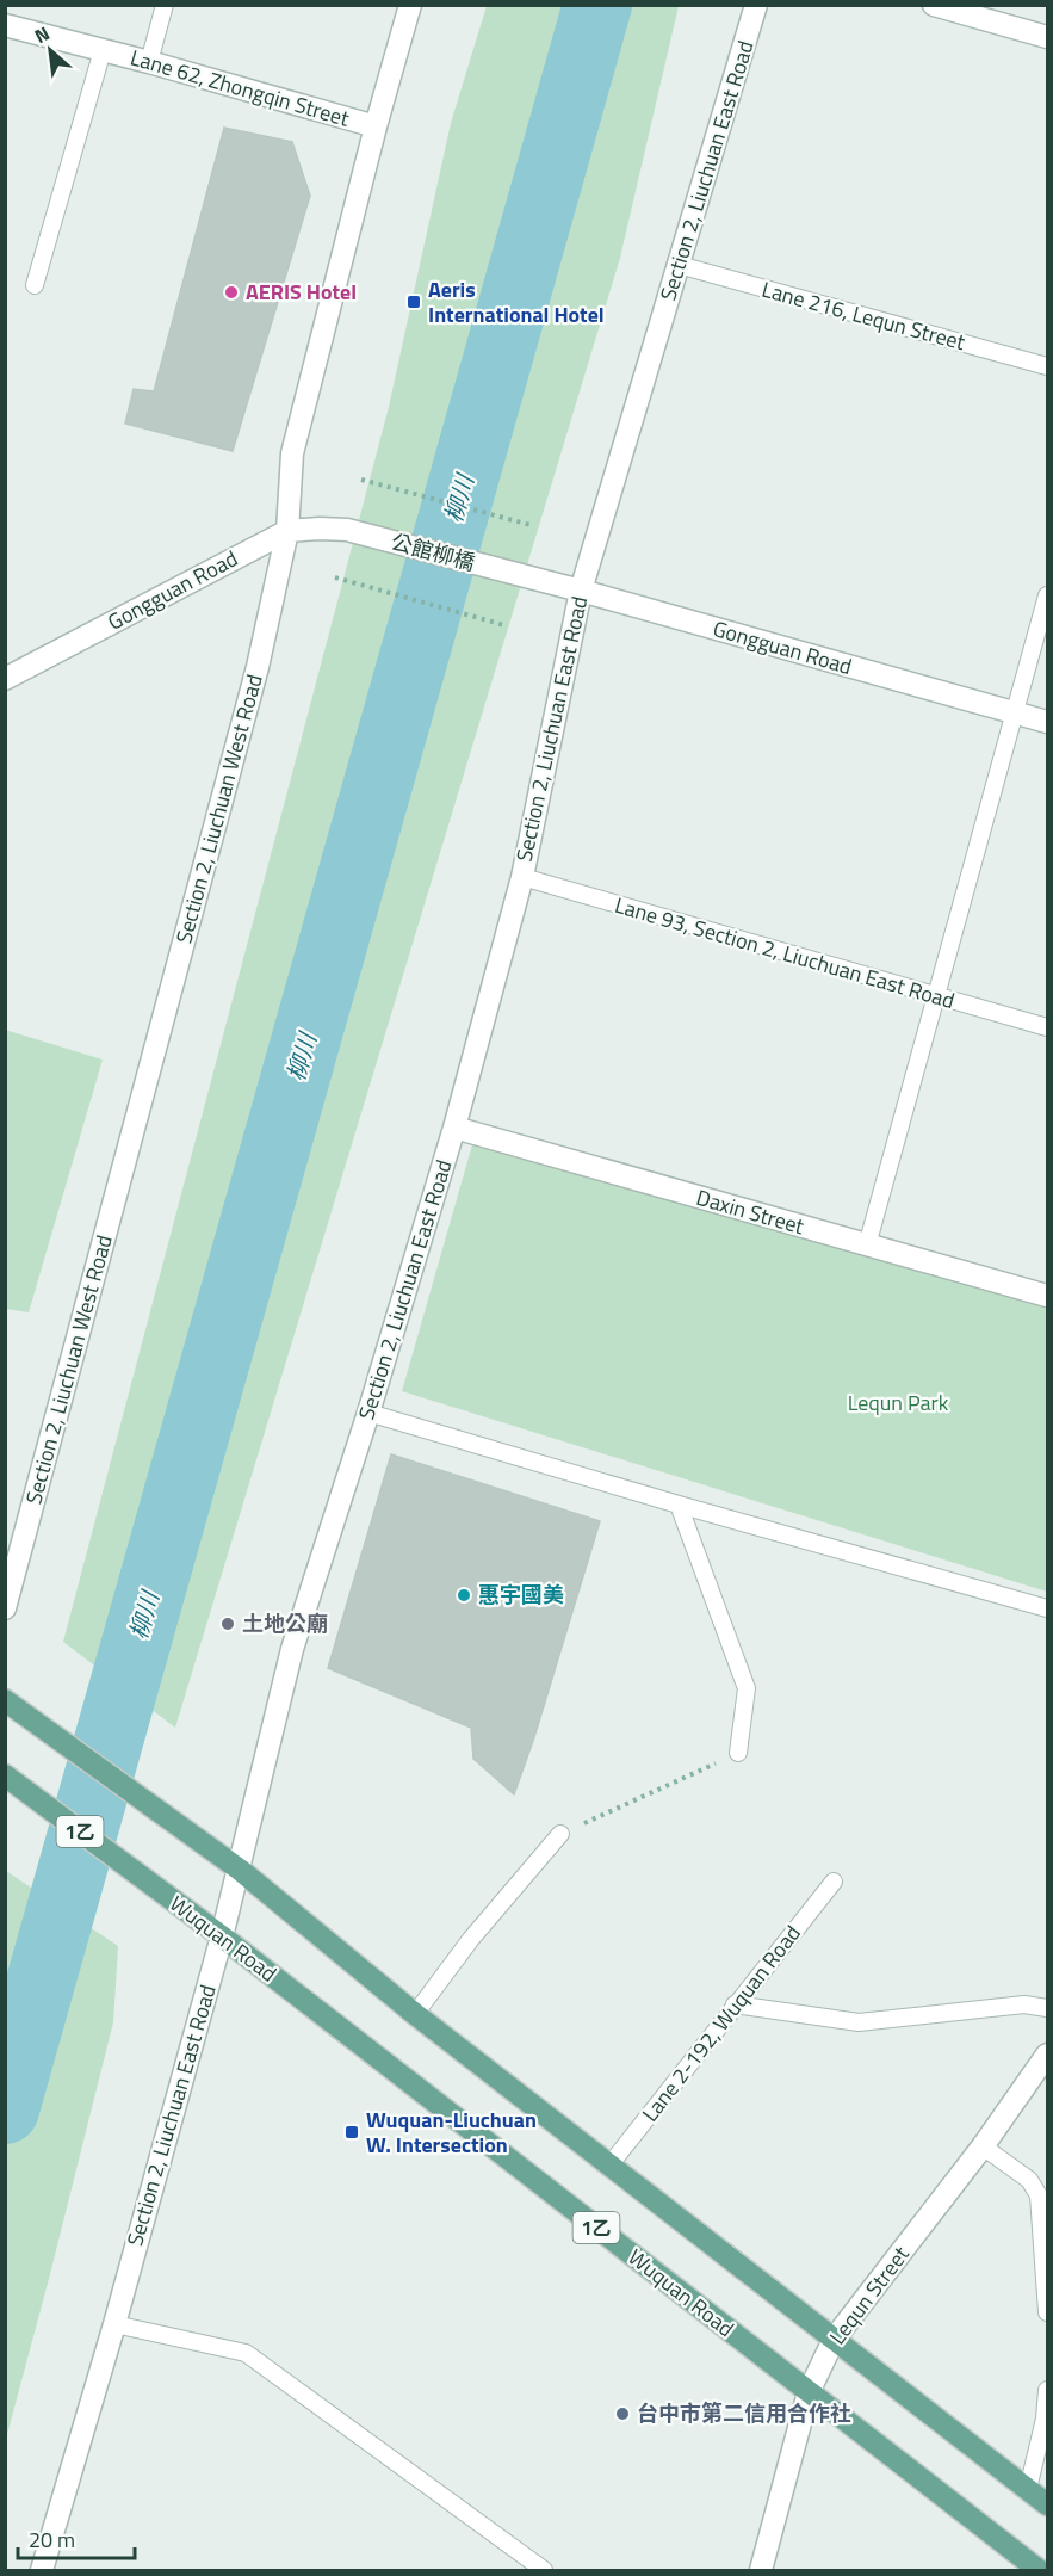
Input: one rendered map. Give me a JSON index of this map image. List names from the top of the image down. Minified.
{"streets":{"main road":["1乙","Wuquan Road"],"street":["Lane 62, Zhongqin Street","Section 2, Liuchuan East Road","公館柳橋","Gongguan Road","Section 2, Liuchuan West Road","Daxin Street","Lequn Street"],"lane":["Lane 216, Lequn Street","Lane 93, Section 2, Liuchuan East Road","Lane 2-192, Wuquan Road"]},"crossings":[["Lane 62, Zhongqin Street","Section 2, Liuchuan West Road"],["Section 2, Liuchuan East Road","Lane 216, Lequn Street"],["Section 2, Liuchuan East Road","Gongguan Road"],["Section 2, Liuchuan East Road","Lane 93, Section 2, Liuchuan East Road"],["Section 2, Liuchuan East Road","Daxin Street"],["Section 2, Liuchuan East Road","1乙"],["Section 2, Liuchuan East Road","Wuquan Road"],["公館柳橋","Gongguan Road"],["Gongguan Road","Section 2, Liuchuan West Road"],["1乙","Lane 2-192, Wuquan Road"],["1乙","Lequn Street"],["Wuquan Road","Lequn Street"]],"water":["柳川"],"parks":["Lequn Park"],"places":{"other":["AERIS Hotel","惠宇國美","土地公廟","台中市第二信用合作社"],"transit":["Aeris International Hotel","Wuquan-Liuchuan W. Intersection"]},"scale_bar":"20 m","north":"top left"}
